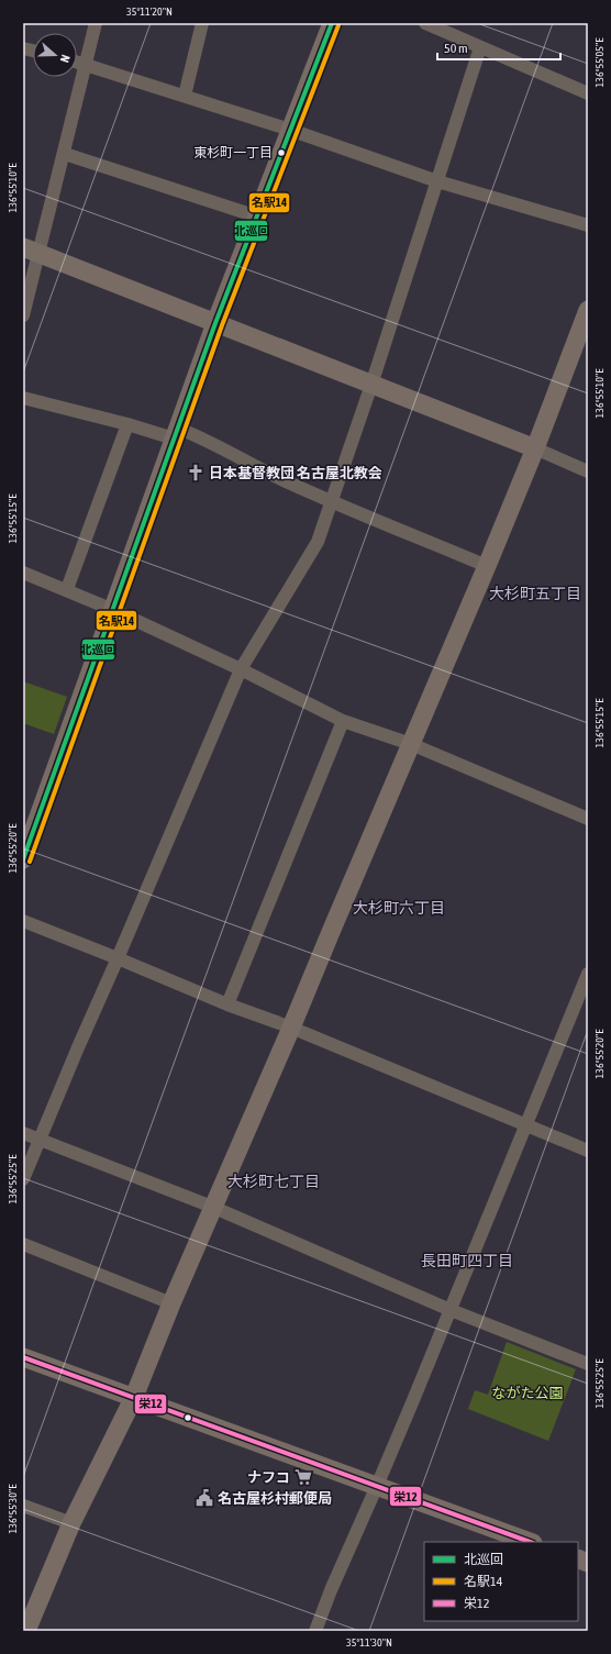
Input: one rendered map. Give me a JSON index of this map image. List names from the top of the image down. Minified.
{"districts":["大杉町五丁目","大杉町六丁目","大杉町七丁目","長田町四丁目"],"parks":["ながた公園"],"places":{"other":["東杉町一丁目"],"church":["日本基督教団 名古屋北教会"],"supermarket":["ナフコ"],"public building":["名古屋杉村郵便局"]},"lines":["transit line 北巡回","transit line 名駅14","transit line 栄12"],"legend":["北巡回","名駅14","栄12"],"scale_bar":"50 m","north":"right","coordinates":["35°11'20\"N","136°55'05\"E","136°55'10\"E","136°55'15\"E","136°55'20\"E","136°55'25\"E","136°55'30\"E","35°11'30\"N"]}
